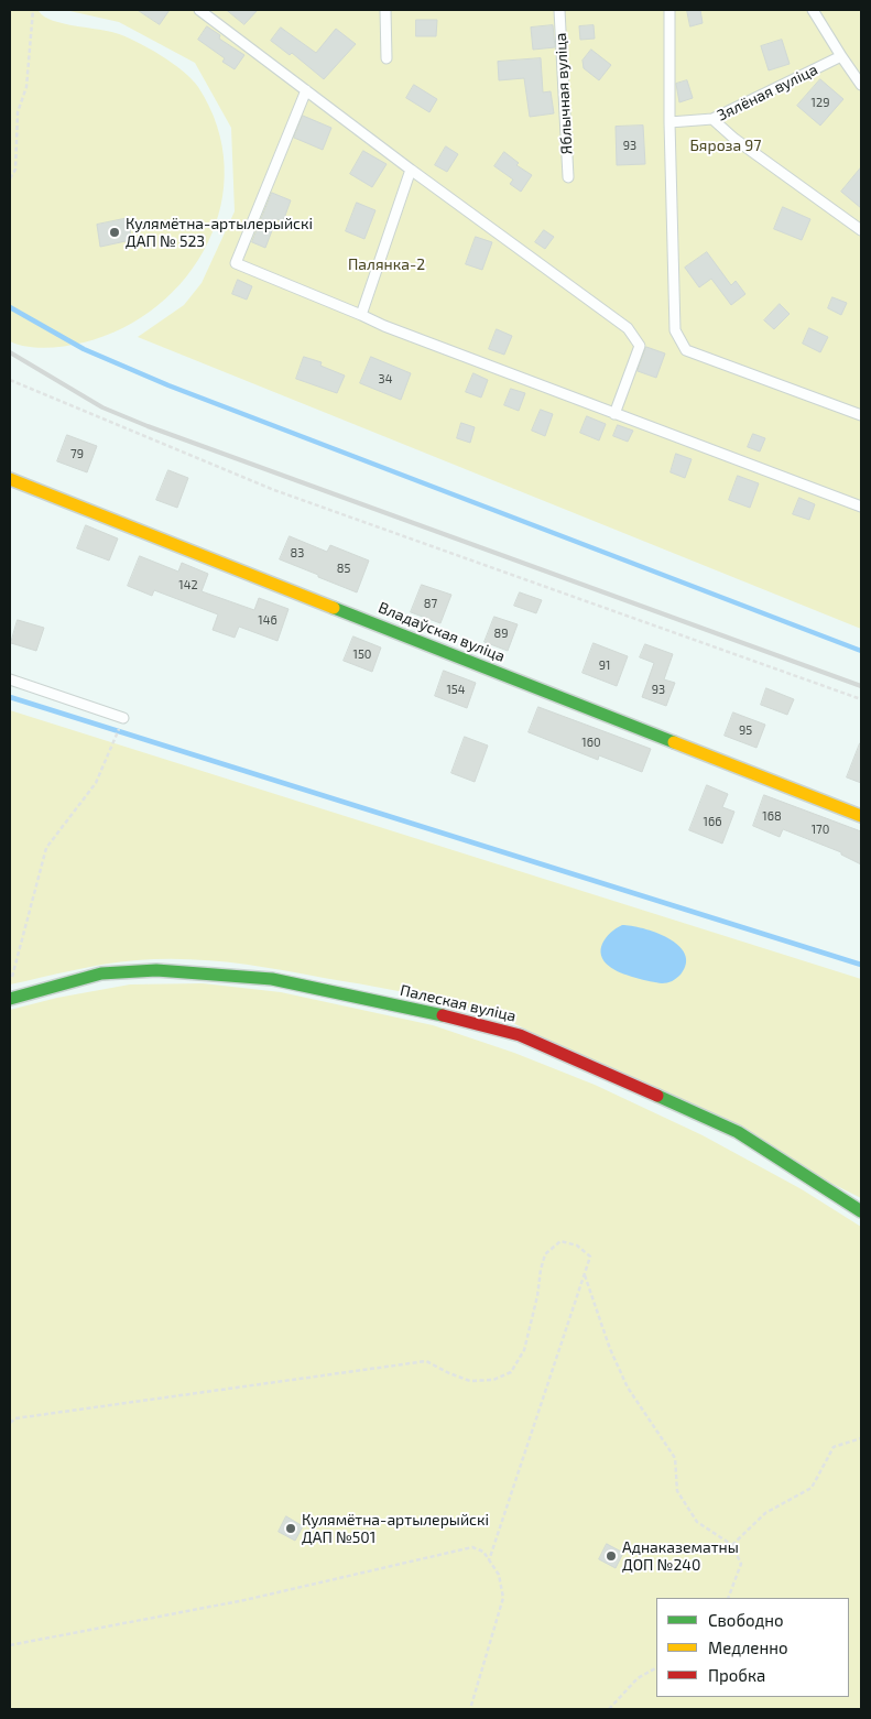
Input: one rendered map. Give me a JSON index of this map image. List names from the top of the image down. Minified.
{"streets":{"street":["Владаўская вуліца","Палеская вуліца"],"lane":["Зялёная вуліца","Яблычная вуліца"]},"parks":["Бяроза 97","Палянка-2"],"places":["Кулямётна-артылерыйскі ДАП № 523","Кулямётна-артылерыйскі ДАП №501","Аднаказематны ДОП №240"],"house_numbers":["129","93","34","79","83","85","142","87","146","89","150","91","154","93","95","160","168","166","170"],"legend":["Свободно","Медленно","Пробка"]}
